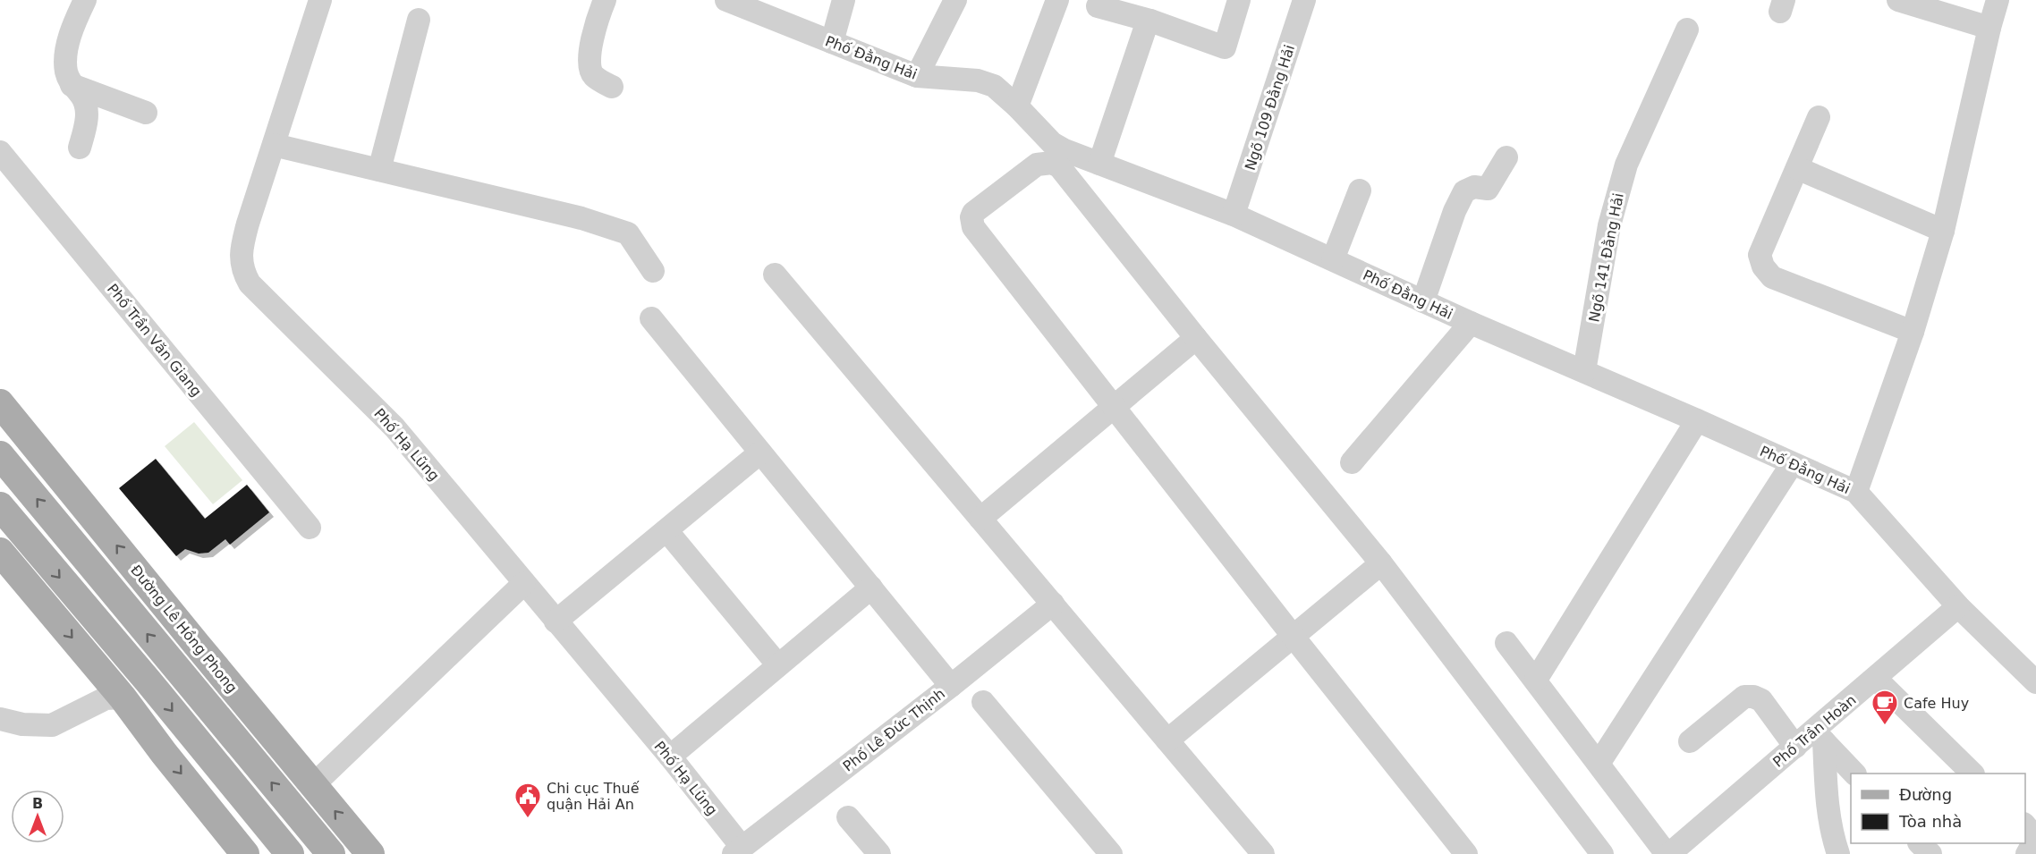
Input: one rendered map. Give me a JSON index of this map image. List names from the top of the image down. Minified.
{"streets":{"main road":["Đường Lê Hồng Phong"],"street":["Phố Đằng Hải","Ngõ 109 Đằng Hải","Ngõ 141 Đằng Hải","Phố Trần Văn Giang","Phố Hạ Lũng","Phố Lê Đức Thịnh","Phố Trần Hoàn"]},"crossings":[["Phố Đằng Hải","Ngõ 109 Đằng Hải"],["Phố Đằng Hải","Ngõ 141 Đằng Hải"],["Phố Đằng Hải","Phố Trần Hoàn"],["Phố Hạ Lũng","Phố Lê Đức Thịnh"]],"places":{"cafe":["Cafe Huy"],"public building":["Chi cục Thuế quận Hải An"]},"legend":["Đường","Tòa nhà"],"north":"top"}
